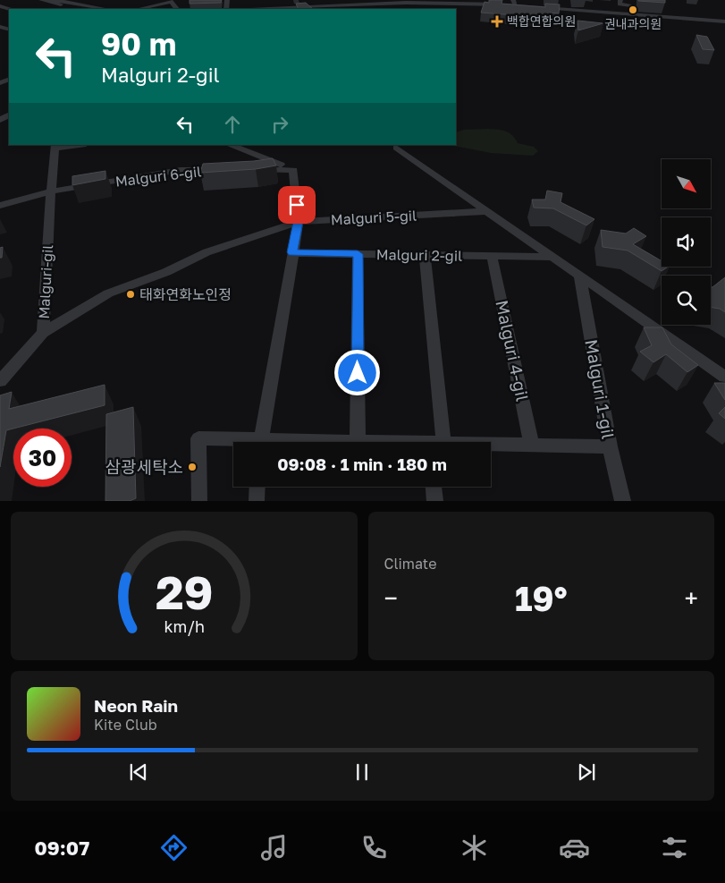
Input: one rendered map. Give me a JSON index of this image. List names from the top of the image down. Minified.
{"streets":{"street":["Malguri 6-gil","Malguri 5-gil","Malguri 2-gil","Malguri-gil","Malguri 4-gil","Malguri 1-gil"]},"crossings":[["Malguri 6-gil","Malguri-gil"],["Malguri 5-gil","Malguri-gil"],["Malguri 2-gil","Malguri 4-gil"]],"places":{"other":["권내과의원","태화연화노인정","삼광세탁소"],"health":["백합연합의원"]},"north":"bottom right","page":{"turn":["90 m","Malguri 2-gil"],"limit":"30","trip":"09:08 · 1 min · 180 m","tile":"Climate","heat":["−","19°","+"],"song":["Neon Rain","Kite Club"],"tabs":"09:07","gauge":["29","km/h"]}}
